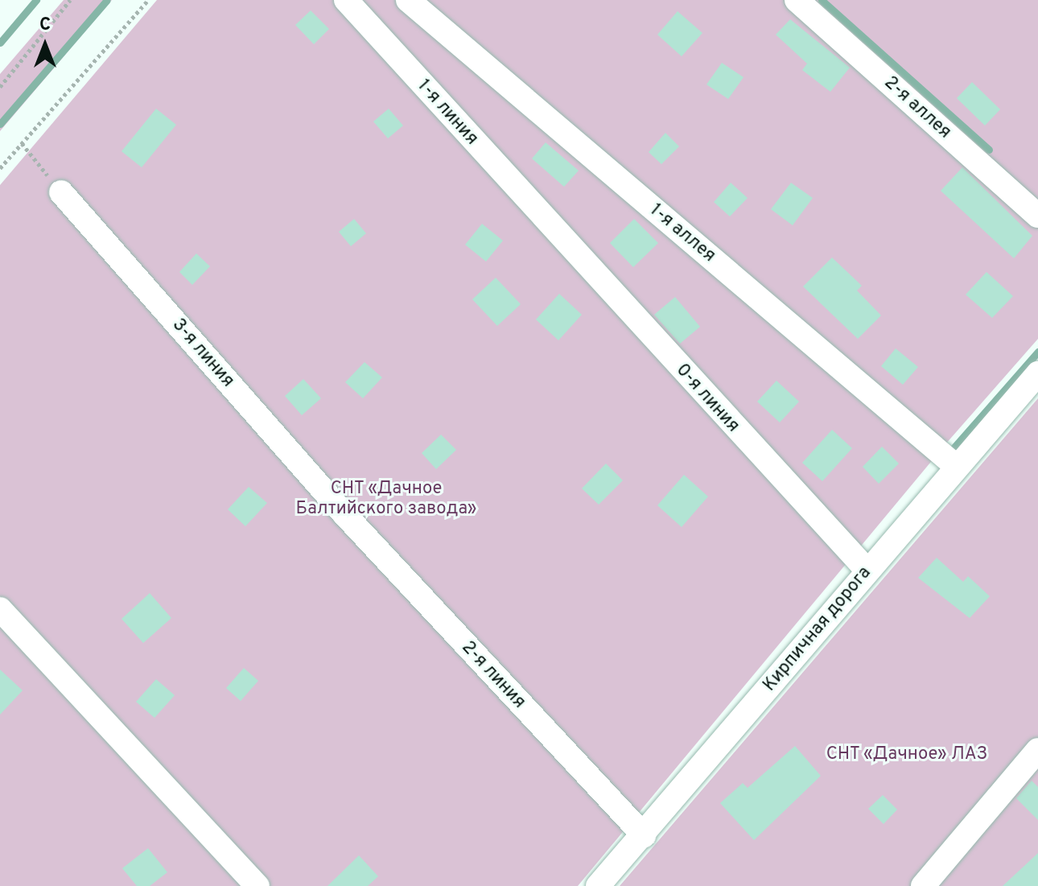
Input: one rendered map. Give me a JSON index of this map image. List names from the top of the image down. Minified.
{"streets":{"street":["2-я аллея","1-я линия","1-я аллея","3-я линия","0-я линия","Кирпичная дорога","2-я линия"]},"crossings":[["1-я линия","0-я линия"],["1-я аллея","Кирпичная дорога"],["3-я линия","2-я линия"],["0-я линия","Кирпичная дорога"],["Кирпичная дорога","2-я линия"]],"parks":["СНТ «Дачное Балтийского завода»","СНТ «Дачное» ЛАЗ"],"north":"top"}
